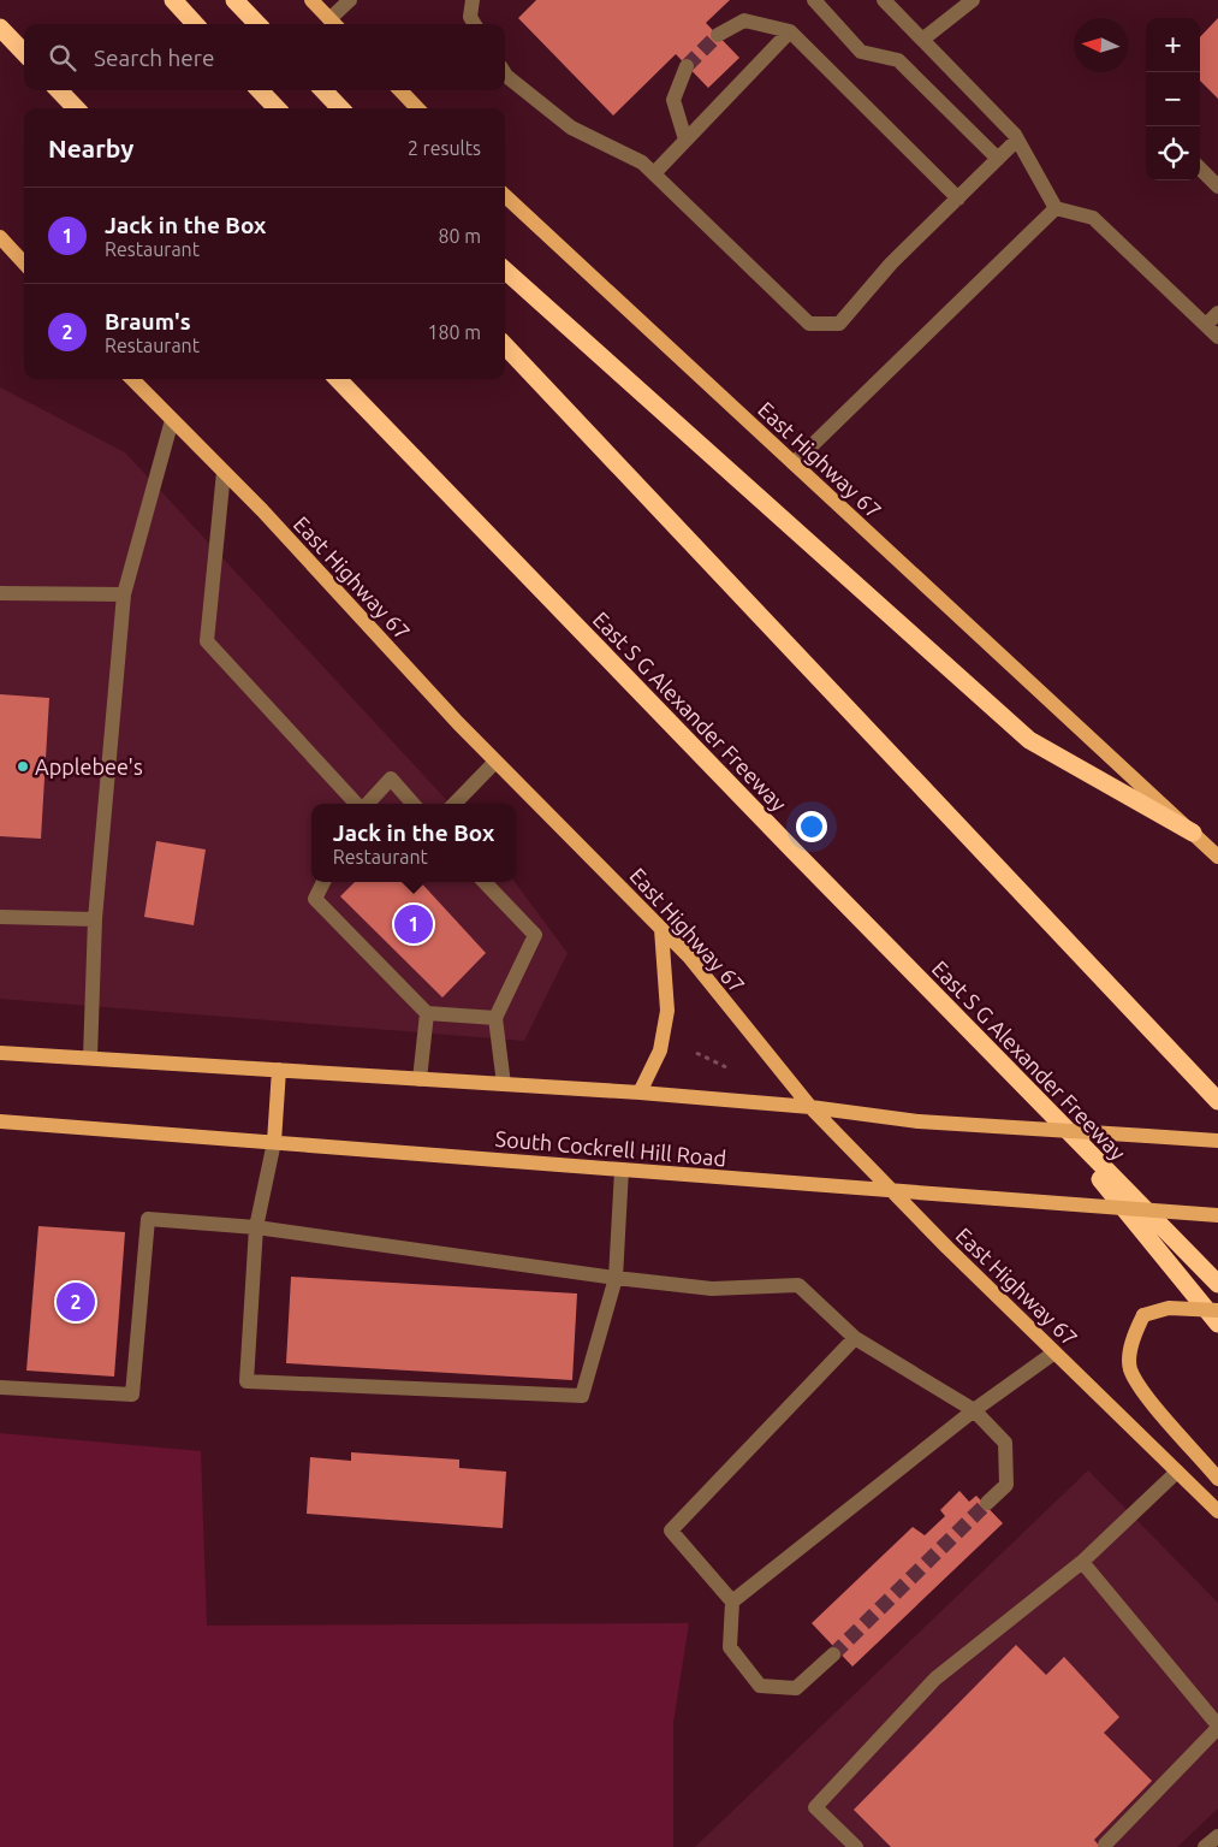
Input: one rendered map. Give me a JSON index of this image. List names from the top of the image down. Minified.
{"streets":{"highway":["East S G Alexander Freeway"],"main road":["East Highway 67","South Cockrell Hill Road"]},"crossings":[["East Highway 67","South Cockrell Hill Road"]],"places":["Applebee's"],"north":"left","page":{"map_buttons":["+","−"],"search":"Search here","heading":["Nearby","2 results"],"list":[{"mark":"1","name":"Jack in the Box","note":"Restaurant","value":"80 m"},{"mark":"2","name":"Braum's","note":"Restaurant","value":"180 m"}],"popup":["Jack in the Box","Restaurant"],"pins":["1","2"]}}
